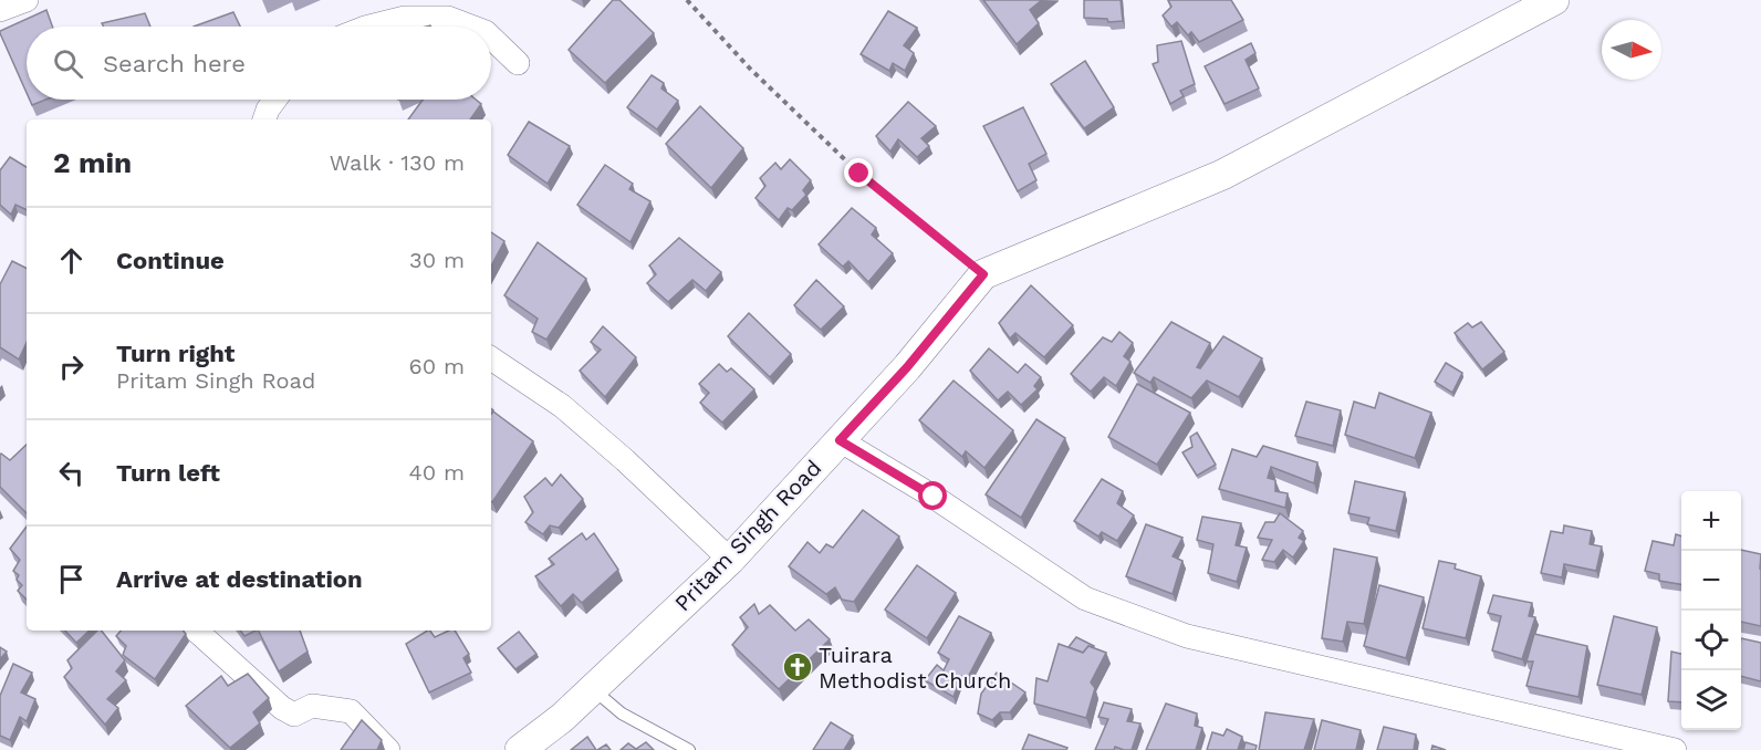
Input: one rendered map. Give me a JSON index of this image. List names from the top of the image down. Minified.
{"streets":{"street":["Pritam Singh Road"]},"places":{"church":["Tuirara Methodist Church"]},"north":"right","page":{"search":"Search here","heading":["2 min","Walk · 130 m"],"list":[["Continue","30 m"],["Turn right","Pritam Singh Road","60 m"],["Turn left","40 m"],"Arrive at destination"],"map_buttons":["+","−"]}}
